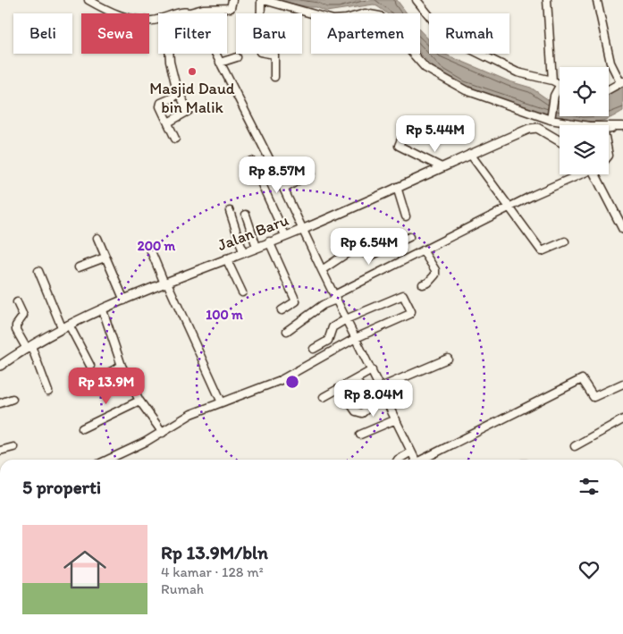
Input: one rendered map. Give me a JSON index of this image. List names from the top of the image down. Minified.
{"streets":{"street":["Jalan Baru"]},"places":["Masjid Daud bin Malik"],"page":{"chip":["Beli","Sewa","Filter","Baru","Apartemen","Rumah"],"price":["Rp 5.44M","Rp 8.57M","Rp 6.54M","Rp 13.9M","Rp 8.04M"],"heading":"5 properti","list":[{"name":"Rp 13.9M/bln","note":"4 kamar · 128 m² · Rumah"}]},"rings":["200 m","100 m"]}
